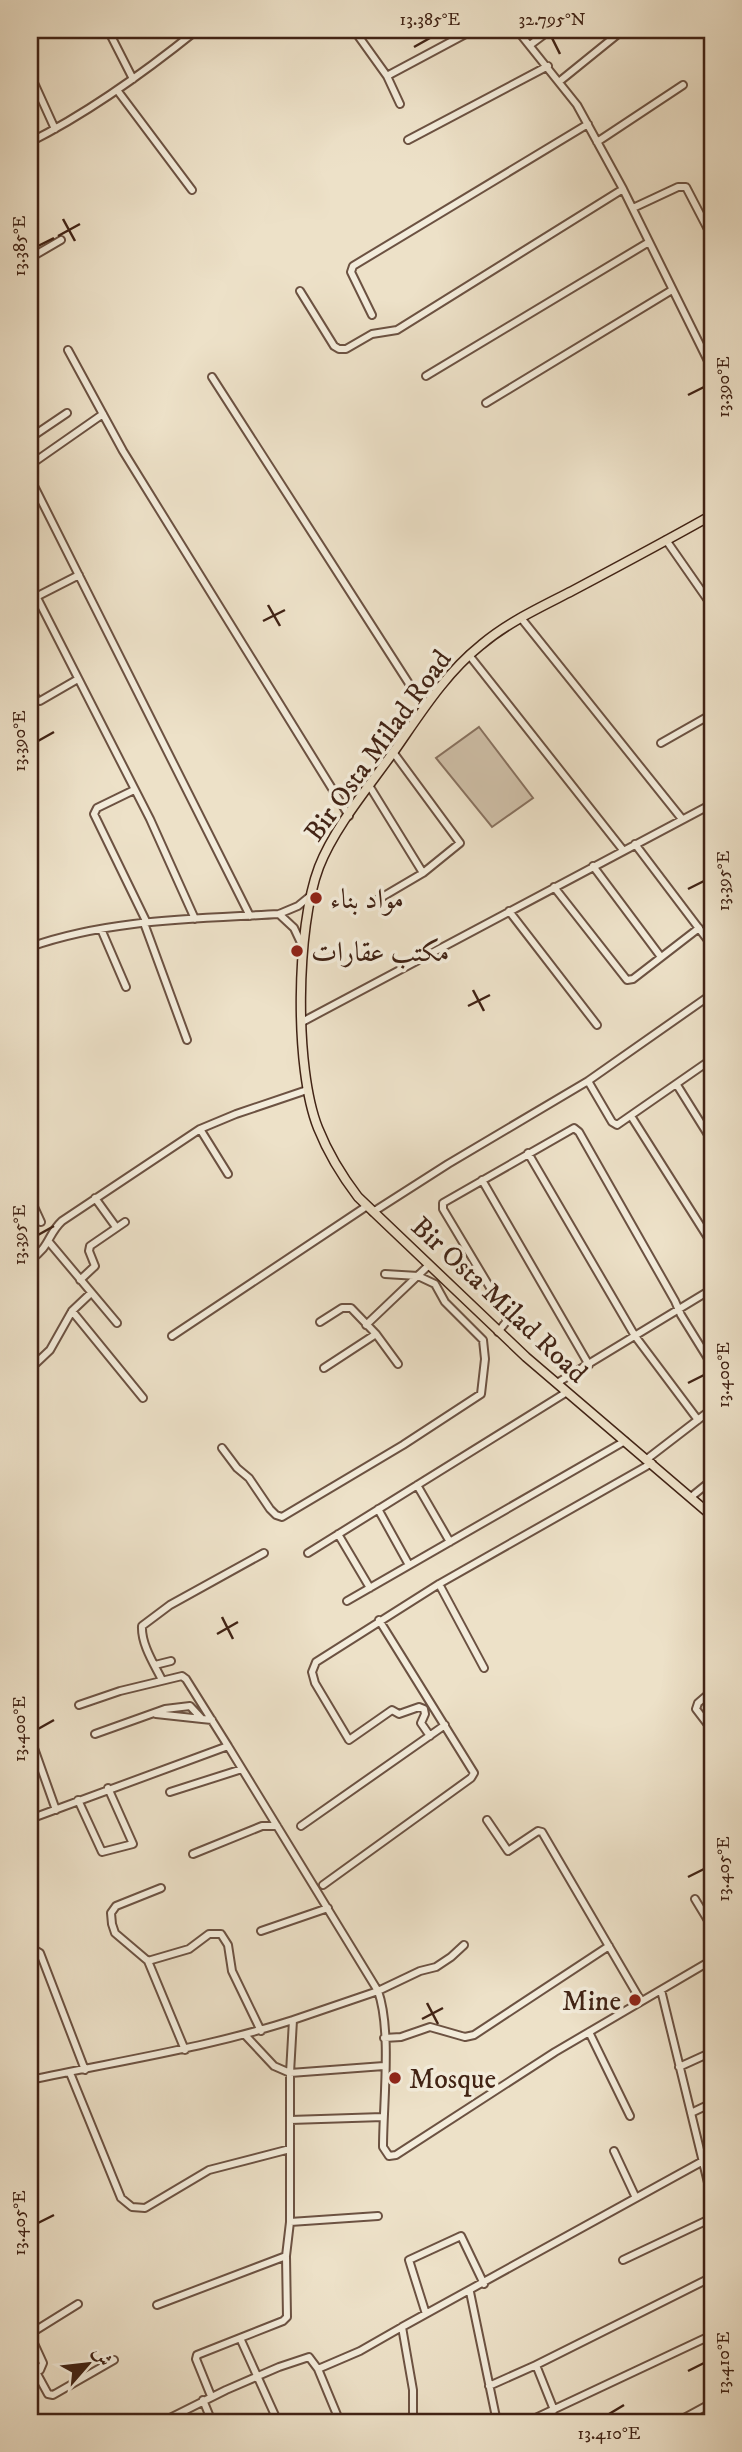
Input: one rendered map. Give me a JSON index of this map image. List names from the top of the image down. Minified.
{"streets":{"main road":["Bir Osta Milad Road"]},"places":["مواد بناء","مكتب عقارات","Mine","Mosque"],"north":"top right","coordinates":["13.385°E","32.795°N","13.390°E","13.395°E","13.400°E","13.405°E","13.410°E"]}
